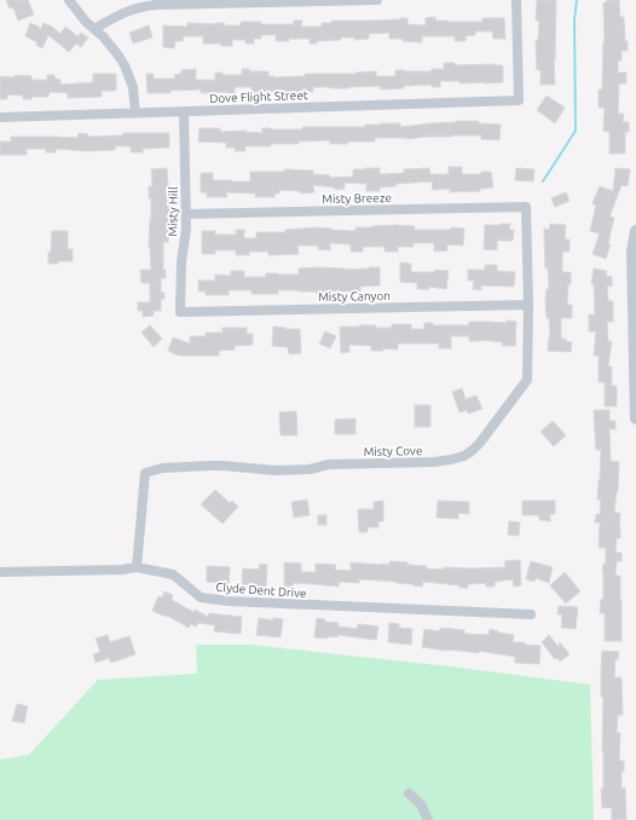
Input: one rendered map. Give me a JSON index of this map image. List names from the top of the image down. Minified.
{"streets":{"street":["Dove Flight Street","Misty Breeze","Misty Hill","Misty Canyon","Misty Cove","Clyde Dent Drive"]},"crossings":[["Dove Flight Street","Misty Hill"],["Misty Breeze","Misty Hill"],["Misty Breeze","Misty Cove"],["Misty Hill","Misty Canyon"],["Misty Canyon","Misty Cove"],["Misty Cove","Clyde Dent Drive"]]}
